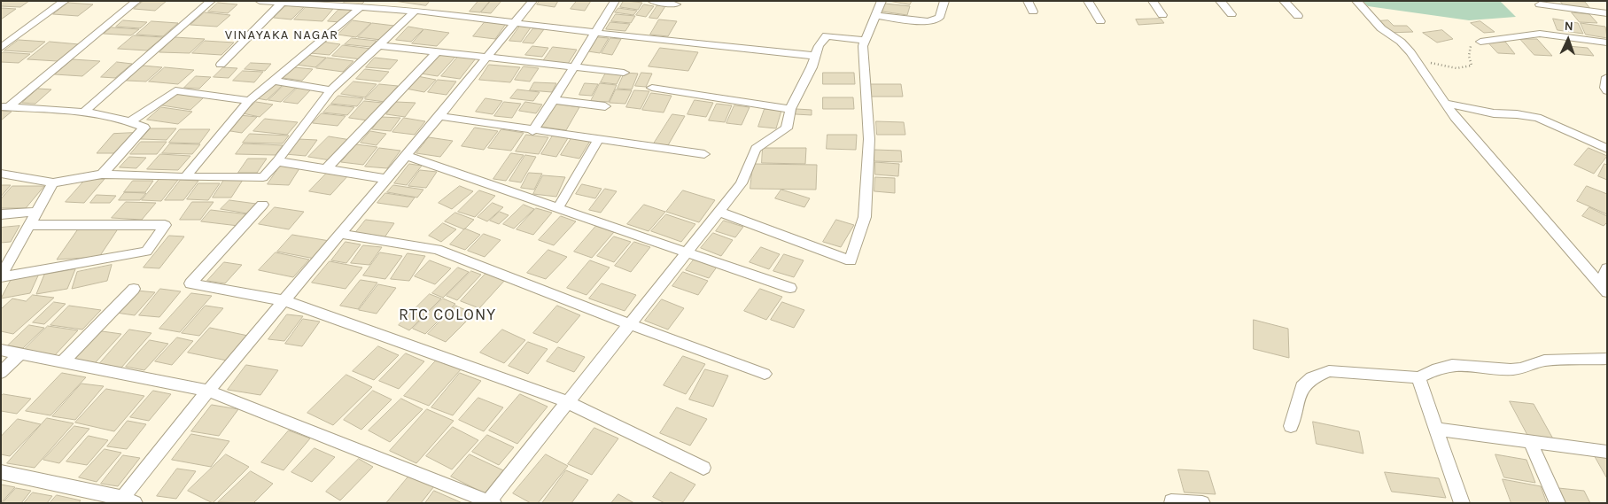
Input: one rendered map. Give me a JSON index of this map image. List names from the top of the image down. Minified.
{"districts":["VINAYAKA NAGAR","RTC COLONY"],"north":"top"}
